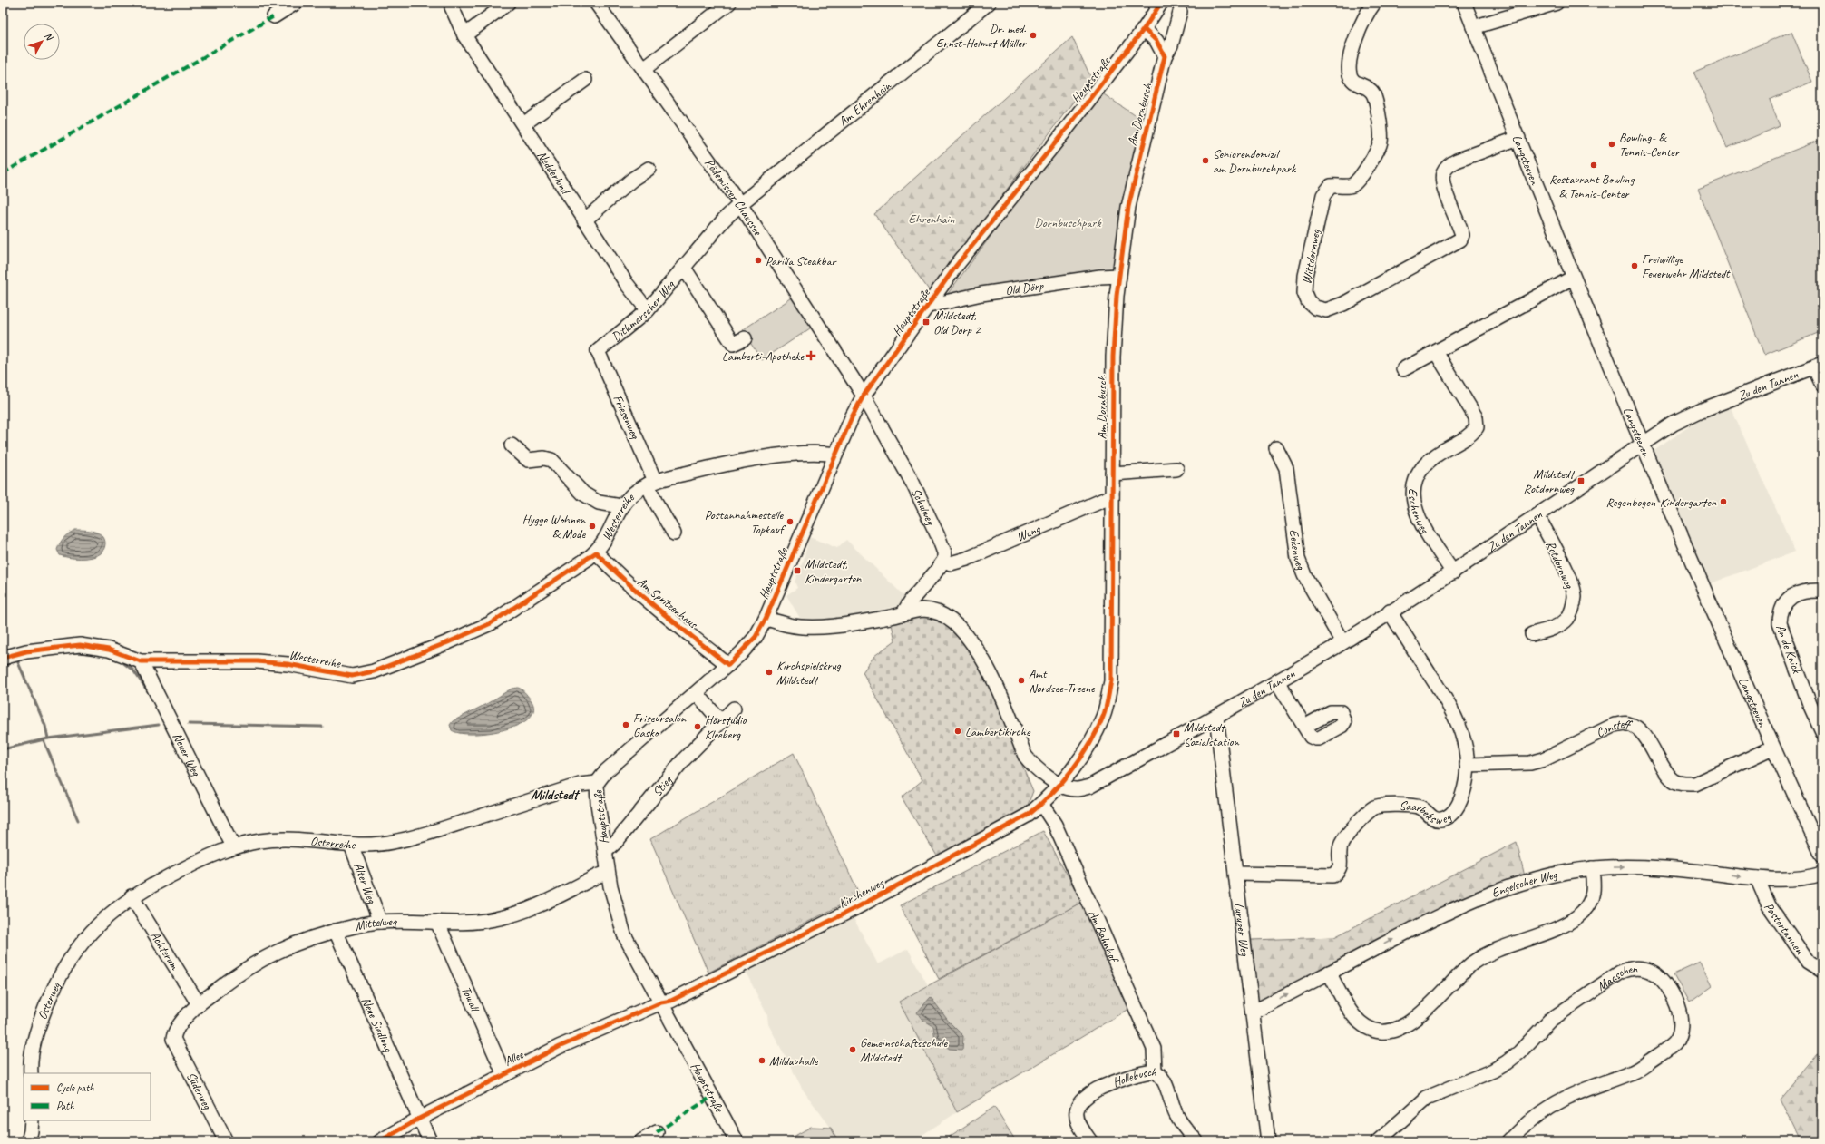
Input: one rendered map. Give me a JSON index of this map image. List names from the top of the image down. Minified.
{"streets":{"street":["Hauptstraße","Am Ehrenhain","Am Dornbusch","Langsteeven","Nedderlund","Rödemisser Chaussee","Wittdornweg","Old Dörp","Dithmarscher Weg","Zu den Tannen","Friesenweg","Schulweg","Eschenweg","Westerreihe","Wung","Eekenweg","Rotdornweg","Am Spritzenhaus","An de Knick","Consteff","Neuer Weg","Stieg","Saarbeksweg","Osterreihe","Alter Weg","Engelscher Weg","Kirchenweg","Mittelweg","Pastortannen","Luruper Weg","Am Bahnhof","Achterum","Maaschen","Towall","Osterweg","Neue Siedlung","Allee","Hollebusch","Süderweg"]},"crossings":[["Hauptstraße","Rödemisser Chaussee"],["Hauptstraße","Old Dörp"],["Hauptstraße","Schulweg"],["Hauptstraße","Westerreihe"],["Hauptstraße","Am Spritzenhaus"],["Hauptstraße","Stieg"],["Hauptstraße","Osterreihe"],["Hauptstraße","Kirchenweg"],["Hauptstraße","Mittelweg"],["Hauptstraße","Allee"],["Am Ehrenhain","Rödemisser Chaussee"],["Am Ehrenhain","Dithmarscher Weg"],["Am Dornbusch","Old Dörp"],["Am Dornbusch","Wung"],["Am Dornbusch","Kirchenweg"],["Langsteeven","Wittdornweg"],["Langsteeven","Zu den Tannen"],["Langsteeven","Consteff"],["Nedderlund","Dithmarscher Weg"],["Rödemisser Chaussee","Dithmarscher Weg"],["Rödemisser Chaussee","Schulweg"],["Dithmarscher Weg","Friesenweg"],["Zu den Tannen","Eschenweg"],["Zu den Tannen","Eekenweg"],["Zu den Tannen","Rotdornweg"],["Zu den Tannen","Saarbeksweg"],["Zu den Tannen","Luruper Weg"],["Friesenweg","Westerreihe"],["Schulweg","Wung"],["Westerreihe","Am Spritzenhaus"],["Westerreihe","Neuer Weg"],["Consteff","Saarbeksweg"],["Neuer Weg","Osterreihe"],["Saarbeksweg","Luruper Weg"],["Osterreihe","Alter Weg"],["Osterreihe","Achterum"],["Osterreihe","Osterweg"],["Alter Weg","Mittelweg"],["Engelscher Weg","Pastortannen"],["Engelscher Weg","Luruper Weg"],["Kirchenweg","Am Bahnhof"],["Kirchenweg","Allee"],["Mittelweg","Achterum"],["Mittelweg","Towall"],["Mittelweg","Neue Siedlung"],["Mittelweg","Süderweg"],["Am Bahnhof","Hollebusch"],["Towall","Allee"],["Neue Siedlung","Allee"]],"one_way":["Engelscher Weg"],"districts":["Mildstedt"],"parks":["Ehrenhain","Dornbuschpark"],"places":{"other":["Dr. med. Ernst-Helmut Müller","Bowling- & Tennis-Center","Seniorendomizil am Dornbuschpark","Restaurant Bowling- & Tennis-Center","Parilla Steakbar","Freiwillige Feuerwehr Mildstedt","Regenbogen-Kindergarten","Postannahmestelle Topkauf","Hygge Wohnen & Mode","Kirchspielskrug Mildstedt","Amt Nordsee-Treene","Friseursalon Gasko","Hörstudio Kleeberg","Lambertikirche","Gemeinschaftsschule Mildstedt","Mildauhalle"],"transit":["Mildstedt, Old Dörp 2","Mildstedt Rotdornweg","Mildstedt, Kindergarten","Mildstedt Sozialstation"],"health":["Lamberti-Apotheke"]},"legend":["Cycle path","Path"],"north":"top right"}
